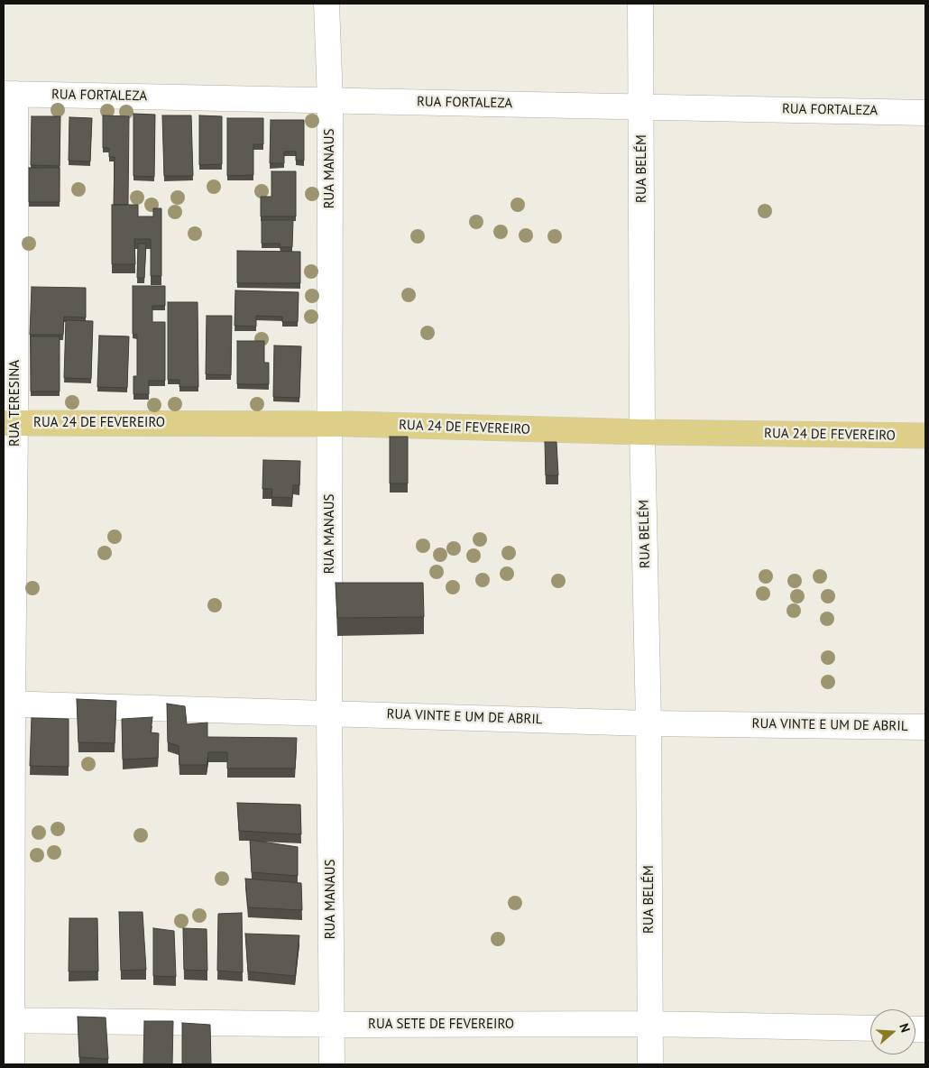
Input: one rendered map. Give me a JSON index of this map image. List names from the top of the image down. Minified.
{"streets":{"main road":["RUA 24 DE FEVEREIRO"],"street":["RUA FORTALEZA","RUA MANAUS","RUA BELÉM","RUA TERESINA","RUA VINTE E UM DE ABRIL","RUA SETE DE FEVEREIRO"]},"crossings":[["RUA FORTALEZA","RUA MANAUS"],["RUA FORTALEZA","RUA BELÉM"],["RUA FORTALEZA","RUA TERESINA"],["RUA MANAUS","RUA 24 DE FEVEREIRO"],["RUA MANAUS","RUA VINTE E UM DE ABRIL"],["RUA MANAUS","RUA SETE DE FEVEREIRO"],["RUA BELÉM","RUA 24 DE FEVEREIRO"],["RUA BELÉM","RUA VINTE E UM DE ABRIL"],["RUA BELÉM","RUA SETE DE FEVEREIRO"],["RUA TERESINA","RUA 24 DE FEVEREIRO"],["RUA TERESINA","RUA VINTE E UM DE ABRIL"],["RUA TERESINA","RUA SETE DE FEVEREIRO"]],"north":"right"}
